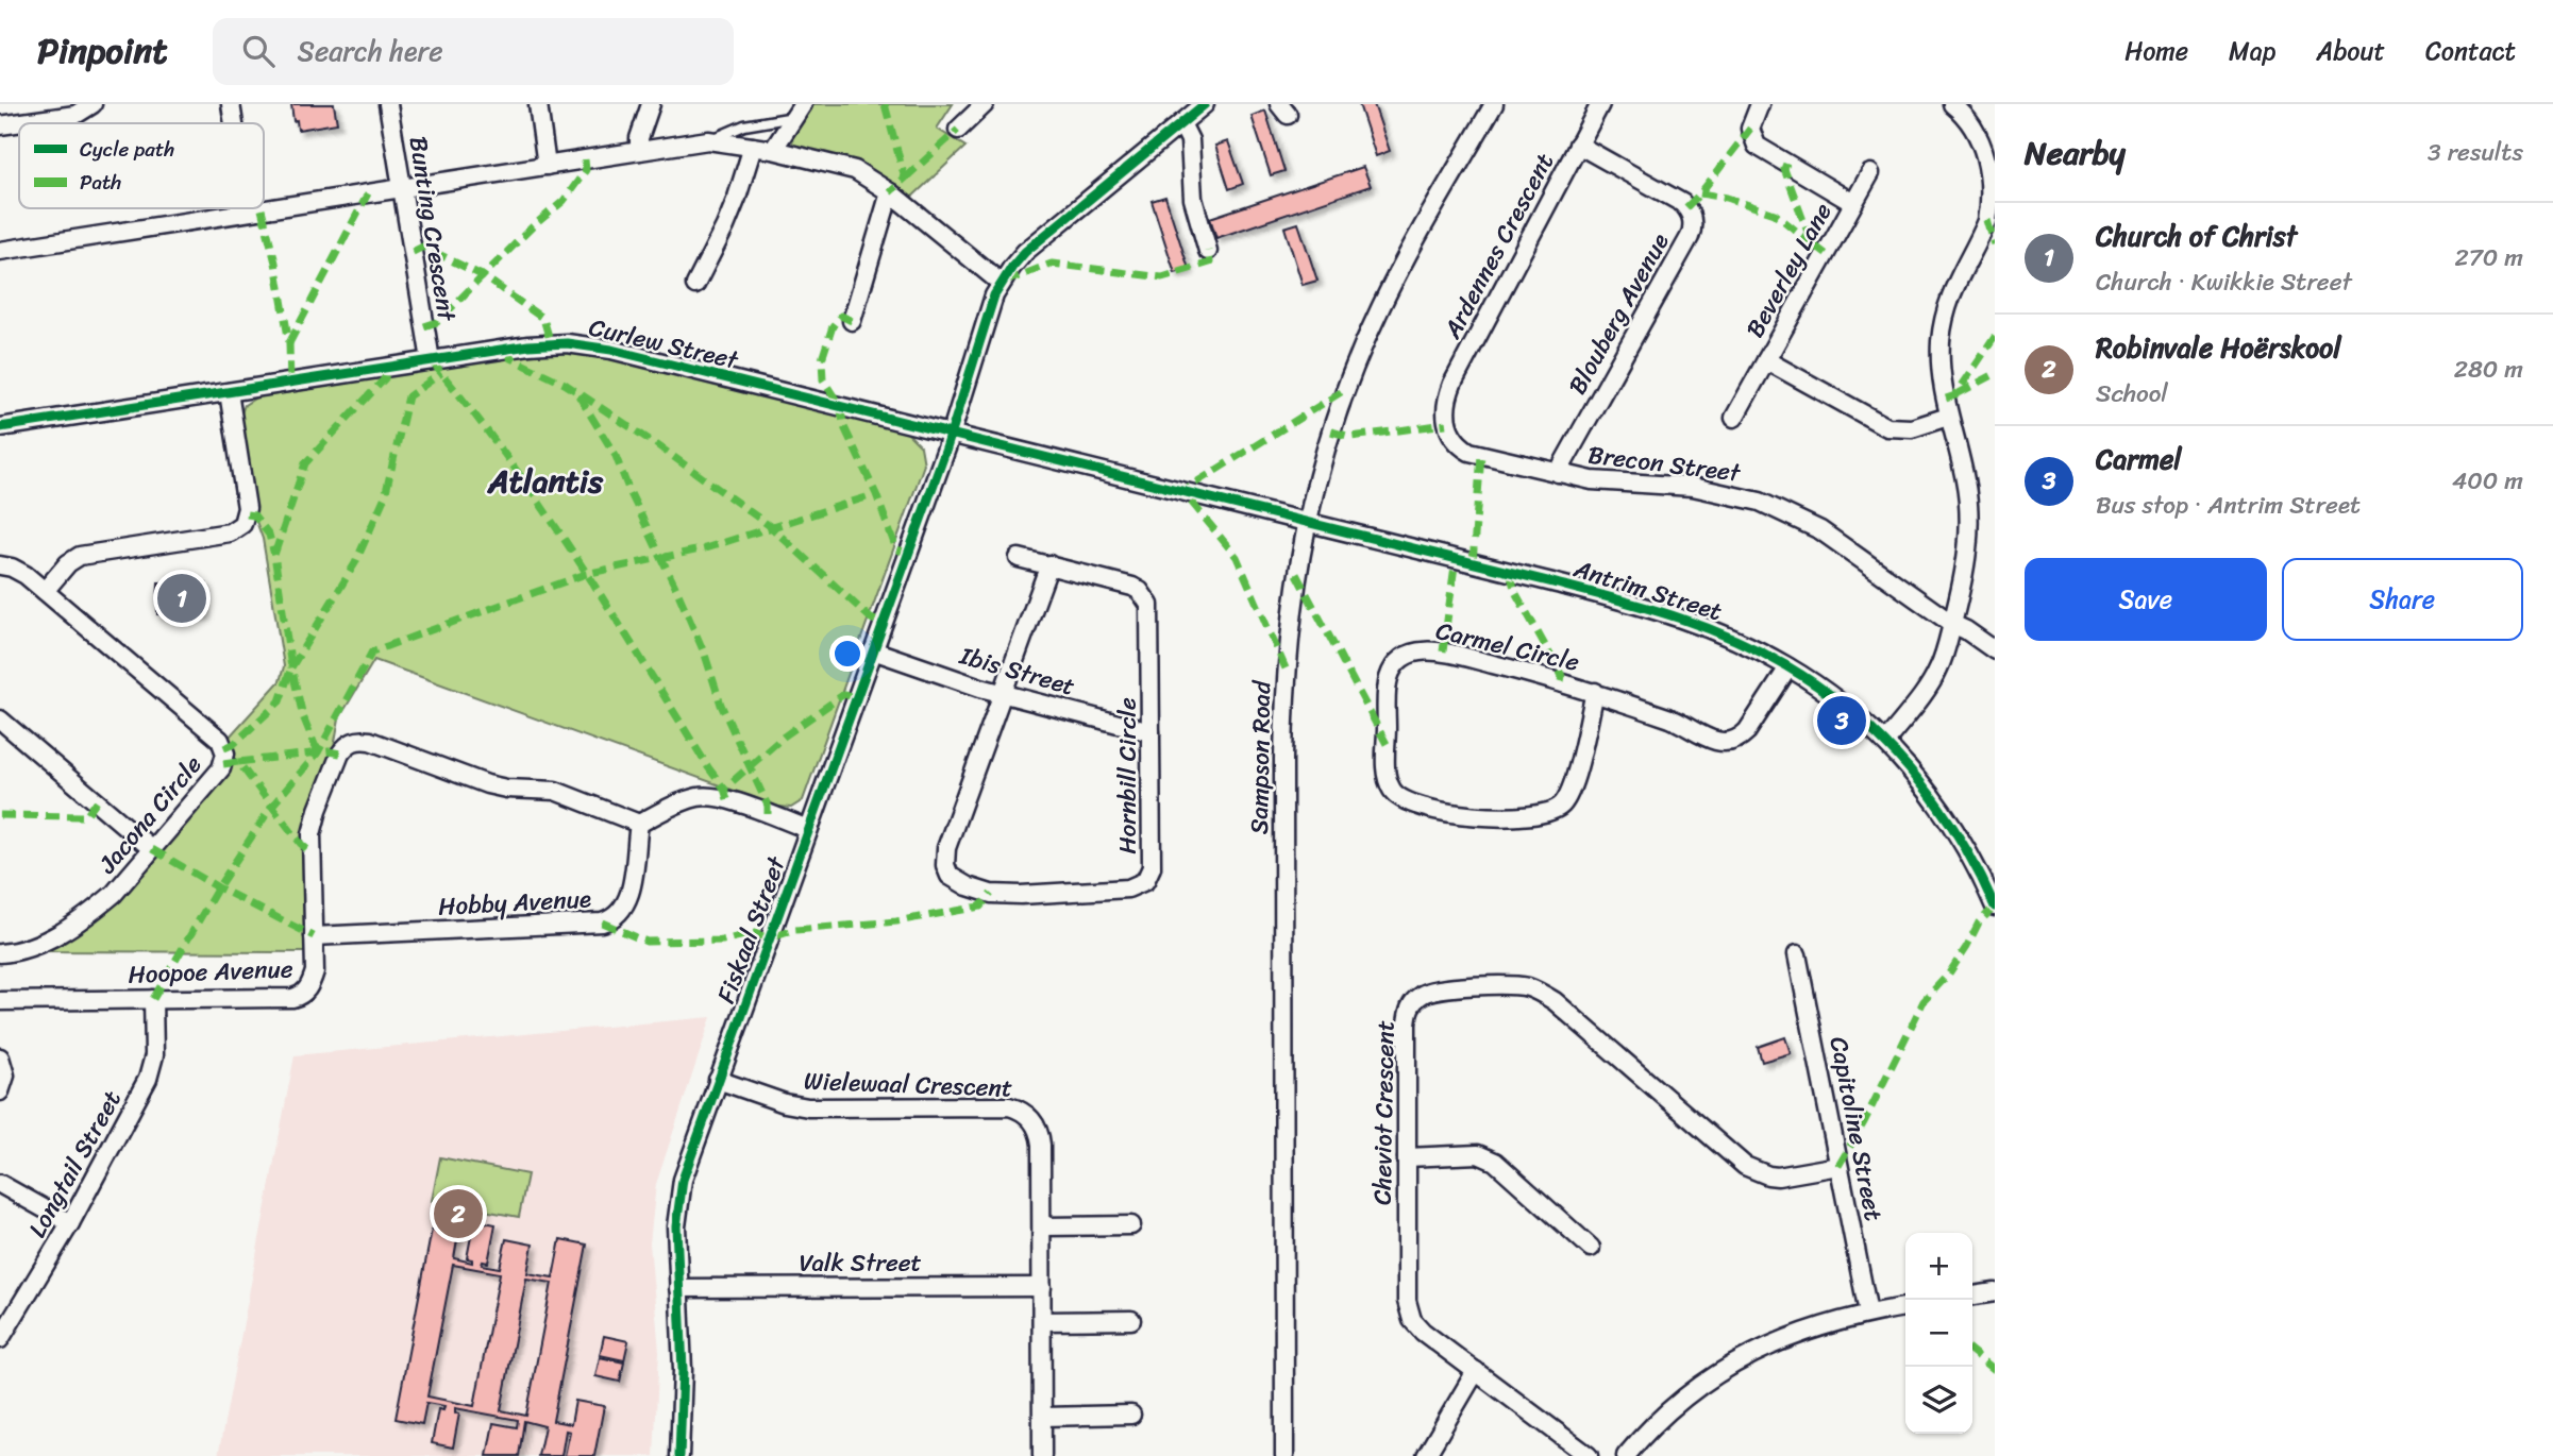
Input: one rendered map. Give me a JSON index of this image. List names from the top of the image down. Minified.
{"streets":{"street":["Bunting Crescent","Ardennes Crescent","Beverley Lane","Blouberg Avenue","Curlew Street","Brecon Street","Antrim Street","Carmel Circle","Ibis Street","Sampson Road","Hornbill Circle","Jacona Circle","Hobby Avenue","Fiskaal Street","Hoopoe Avenue","Wielewaal Crescent","Cheviot Crescent","Capitoline Street","Longtail Street","Valk Street"]},"crossings":[["Bunting Crescent","Curlew Street"],["Ardennes Crescent","Blouberg Avenue"],["Ardennes Crescent","Brecon Street"],["Blouberg Avenue","Brecon Street"],["Curlew Street","Antrim Street"],["Curlew Street","Sampson Road"],["Curlew Street","Fiskaal Street"],["Antrim Street","Carmel Circle"],["Antrim Street","Sampson Road"],["Ibis Street","Hornbill Circle"],["Ibis Street","Fiskaal Street"],["Hobby Avenue","Hoopoe Avenue"],["Fiskaal Street","Wielewaal Crescent"],["Fiskaal Street","Valk Street"],["Hoopoe Avenue","Longtail Street"],["Wielewaal Crescent","Valk Street"],["Cheviot Crescent","Capitoline Street"]],"districts":["Atlantis"],"legend":["Cycle path","Path"],"page":{"header":"Pinpoint","search":"Search here","nav":["Home","Map","About","Contact"],"heading":["Nearby","3 results"],"list":[{"mark":"1","name":"Church of Christ","note":"Church · Kwikkie Street","value":"270 m"},{"mark":"2","name":"Robinvale Hoërskool","note":"School","value":"280 m"},{"mark":"3","name":"Carmel","note":"Bus stop · Antrim Street","value":"400 m"}],"buttons":["Save","Share"],"pins":["1","3","2"],"map_buttons":["+","−"]}}
